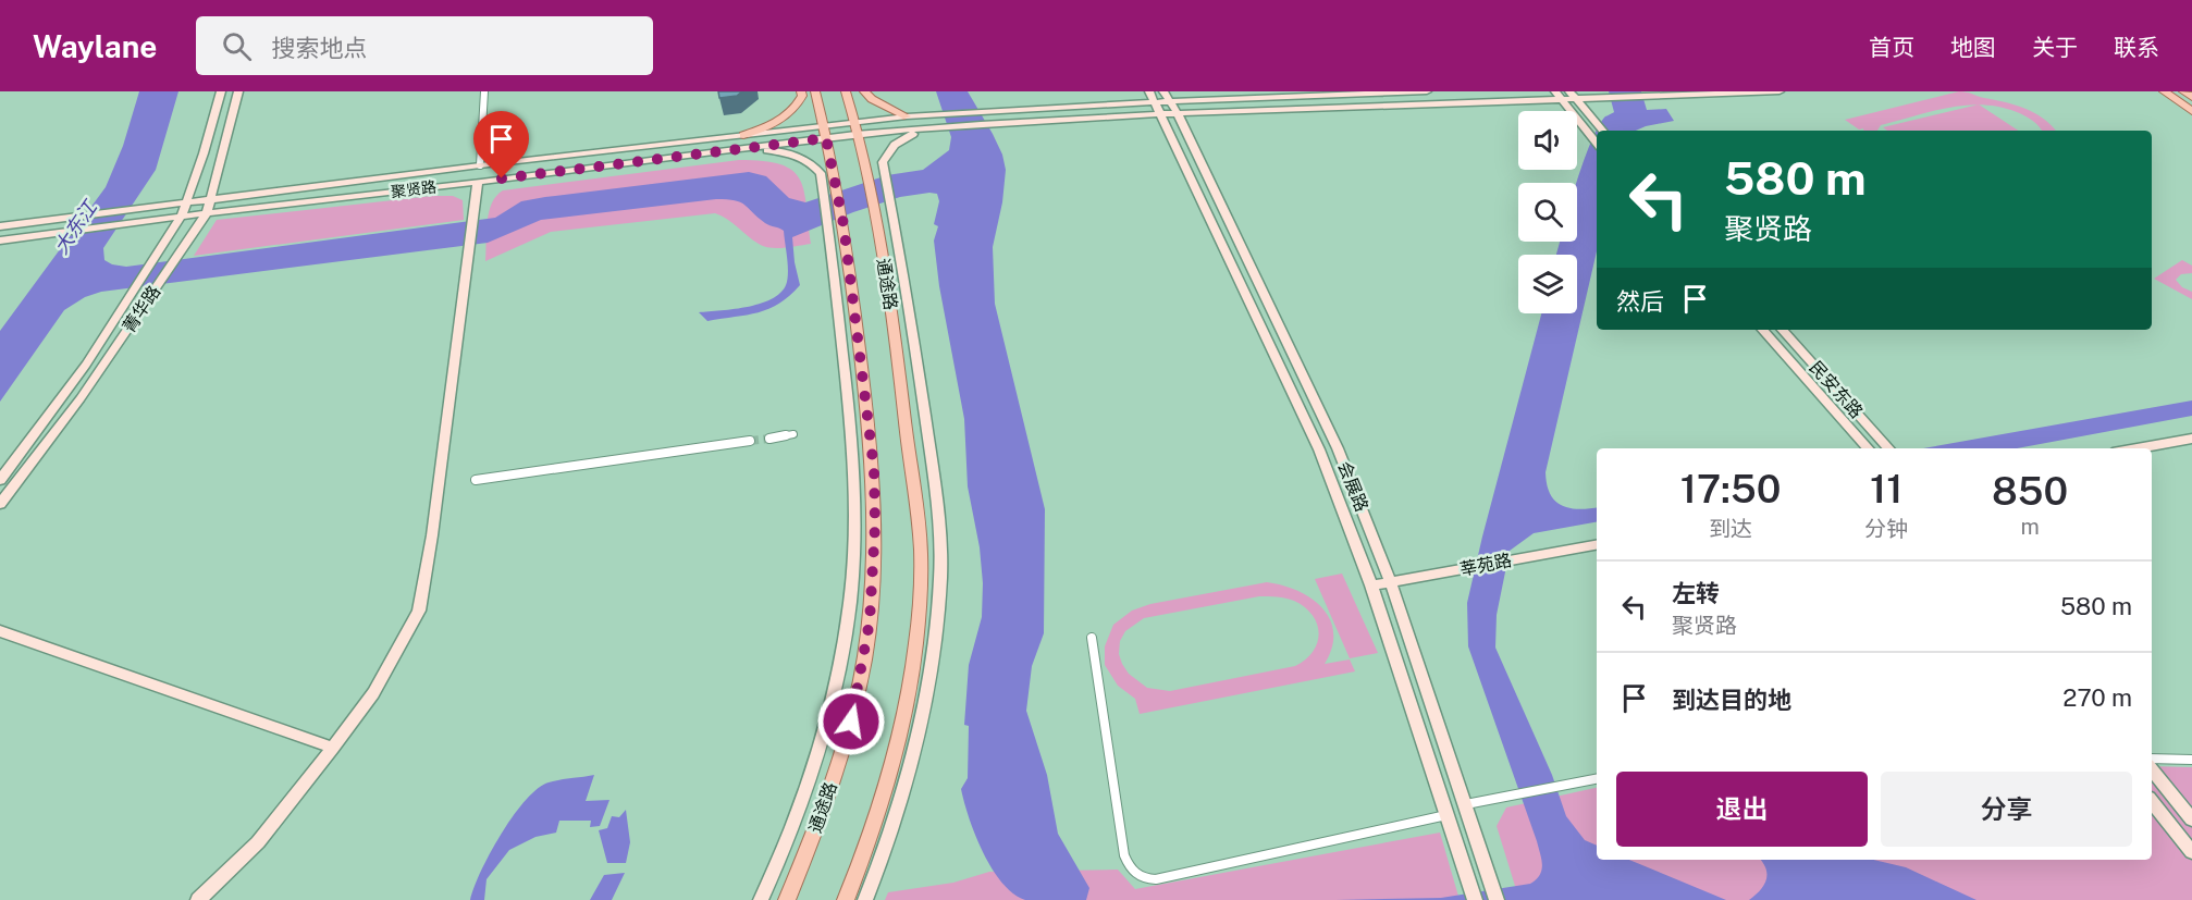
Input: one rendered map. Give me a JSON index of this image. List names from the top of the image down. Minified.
{"streets":{"main road":["聚贤路","通途路","菁华路","民安东路","会展路","莘苑路"]},"crossings":[["聚贤路","通途路"],["聚贤路","菁华路"],["聚贤路","会展路"],["会展路","莘苑路"]],"water":["大东江"],"page":{"header":"Waylane","search":"搜索地点","nav":["首页","地图","关于","联系"],"turn":["580 m","聚贤路"],"then":"然后","eta":["17:50","到达","11","分钟","850","m"],"list":[{"name":"左转","note":"聚贤路","value":"580 m"},{"name":"到达目的地","value":"270 m"}],"buttons":["退出","分享"]}}
